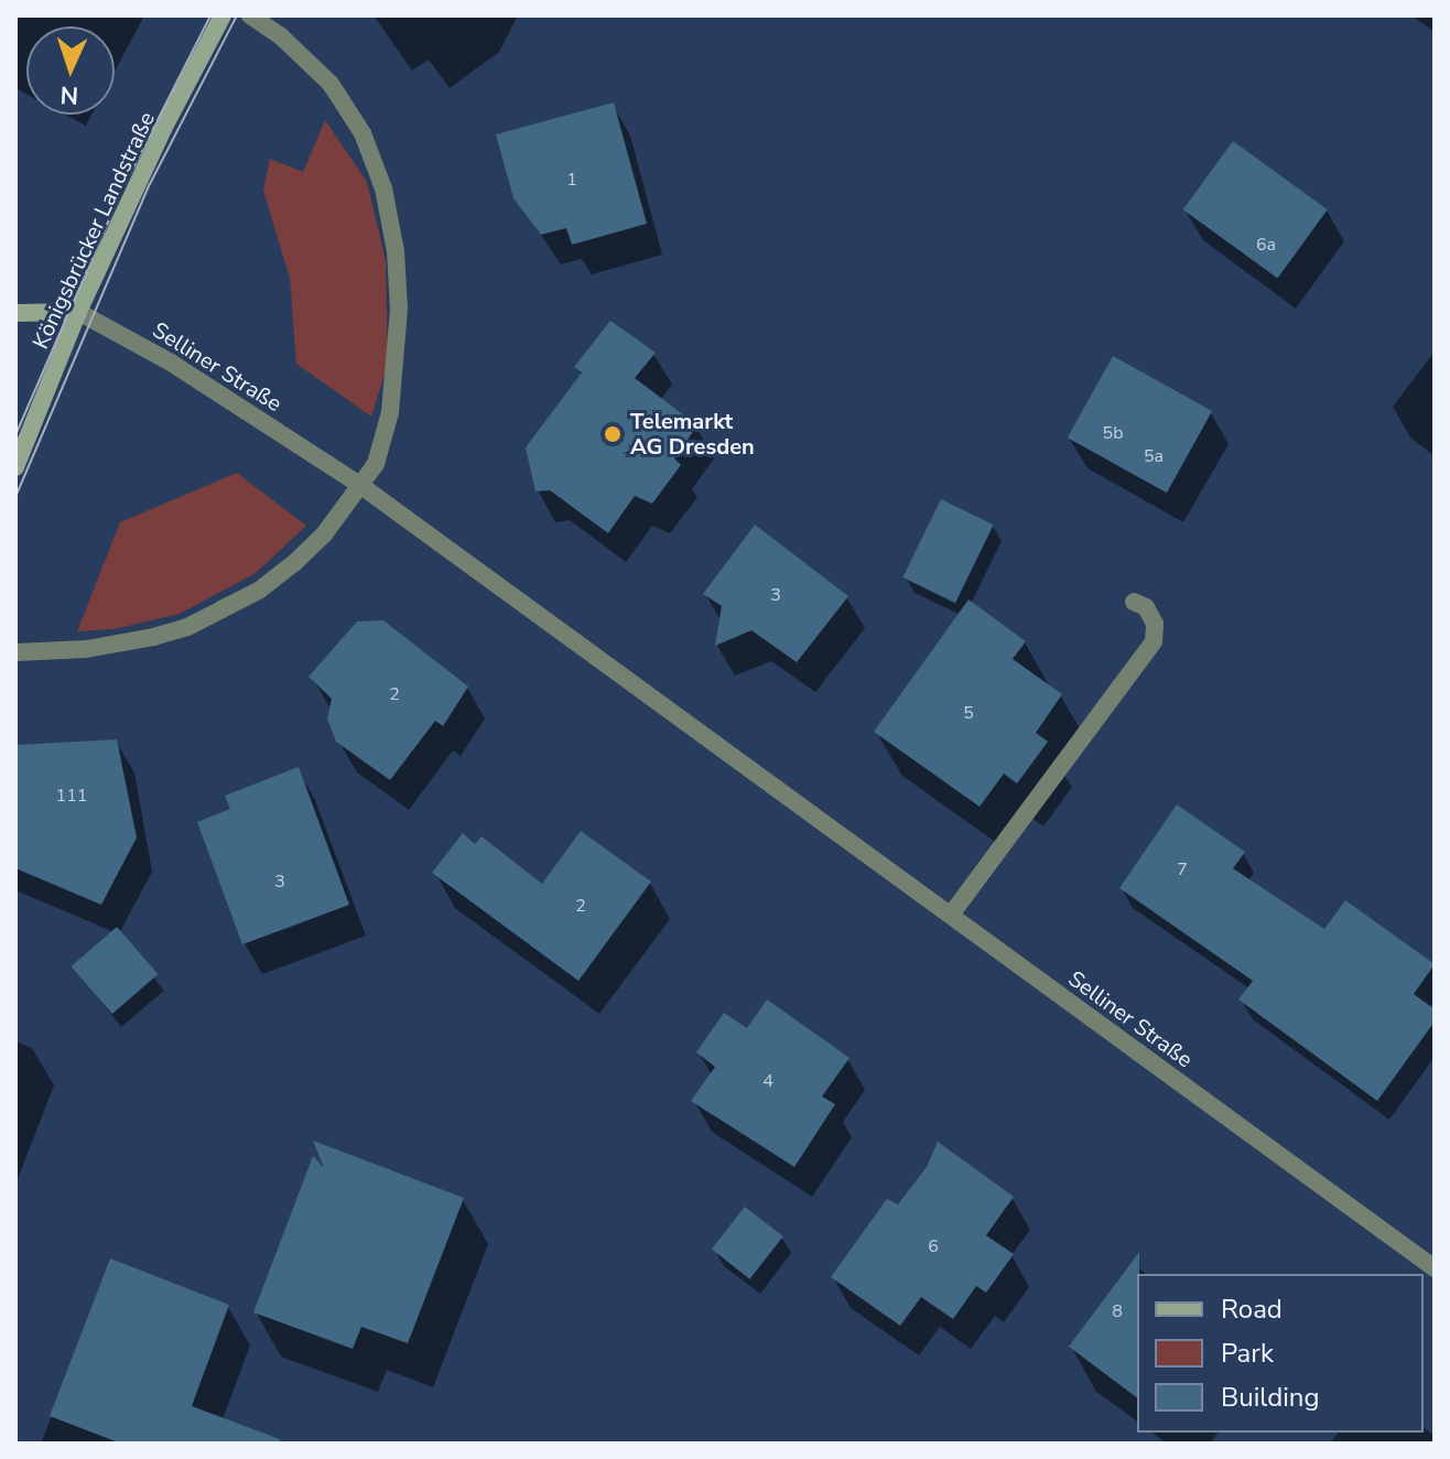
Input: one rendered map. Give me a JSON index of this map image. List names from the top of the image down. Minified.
{"streets":{"main road":["Königsbrücker Landstraße"],"street":["Selliner Straße"]},"crossings":[["Königsbrücker Landstraße","Selliner Straße"]],"places":["Telemarkt AG Dresden"],"house_numbers":["1","6a","5b","5a","3","2","5","111","7","3","2","4","6","8"],"legend":["Road","Park","Building"],"north":"bottom"}
